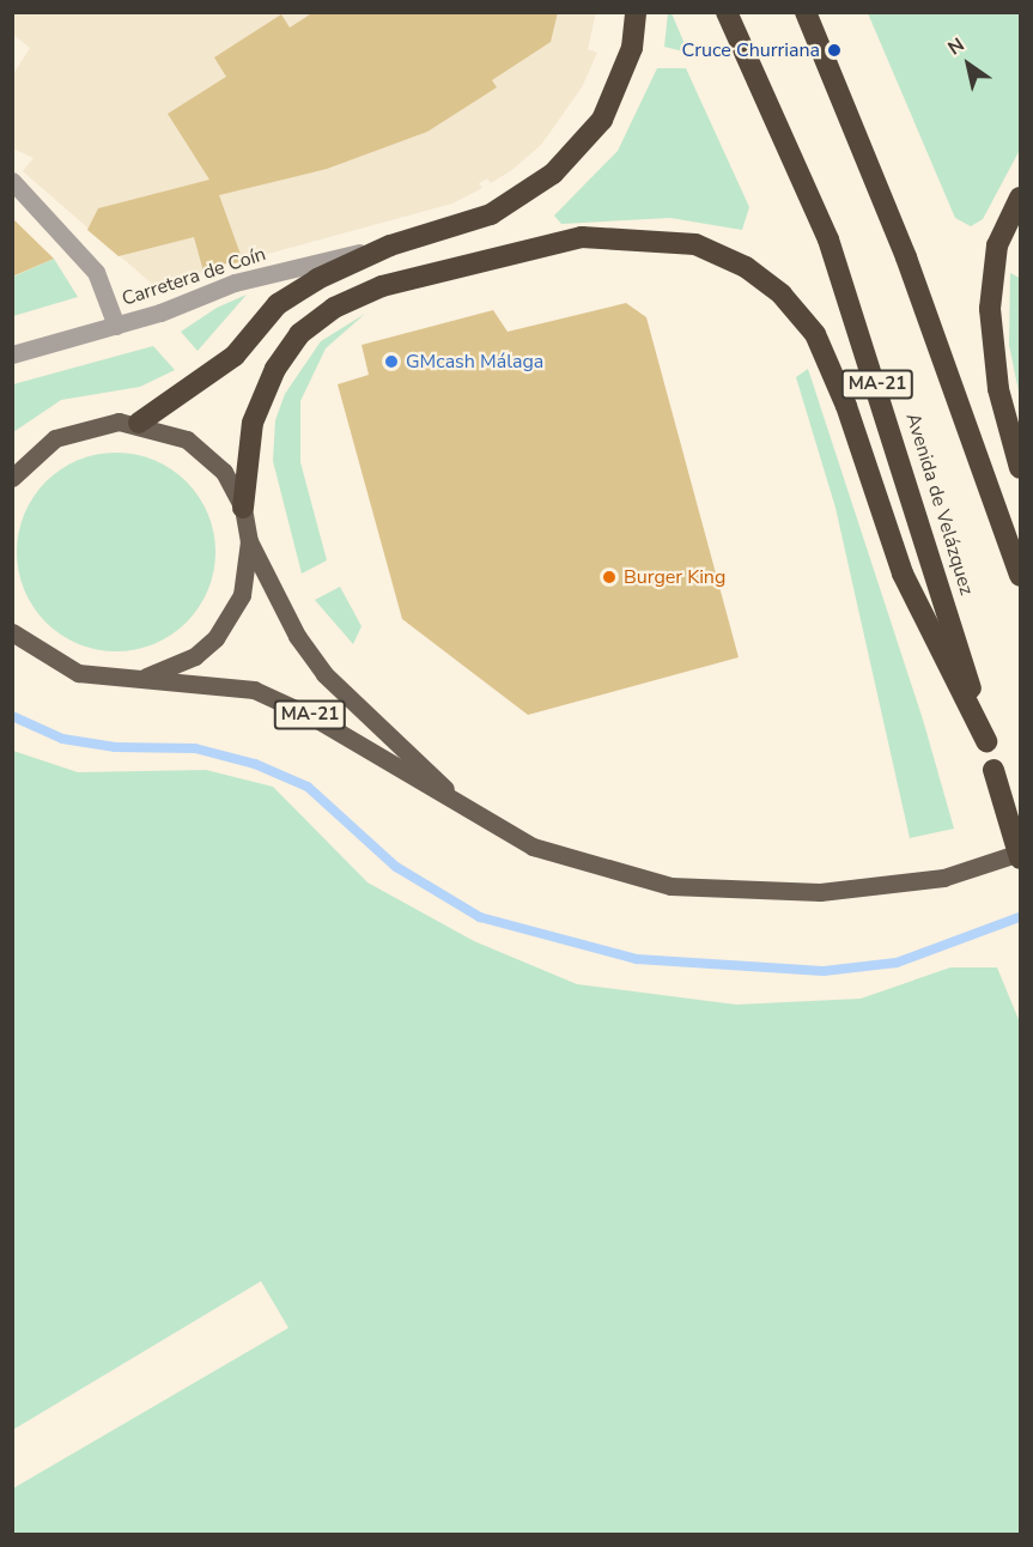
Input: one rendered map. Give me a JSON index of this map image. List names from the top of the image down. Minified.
{"streets":{"highway":["MA-21","Avenida de Velázquez"],"street":["Carretera de Coín"]},"places":["Cruce Churriana","GMcash Málaga","Burger King"],"north":"top left"}
